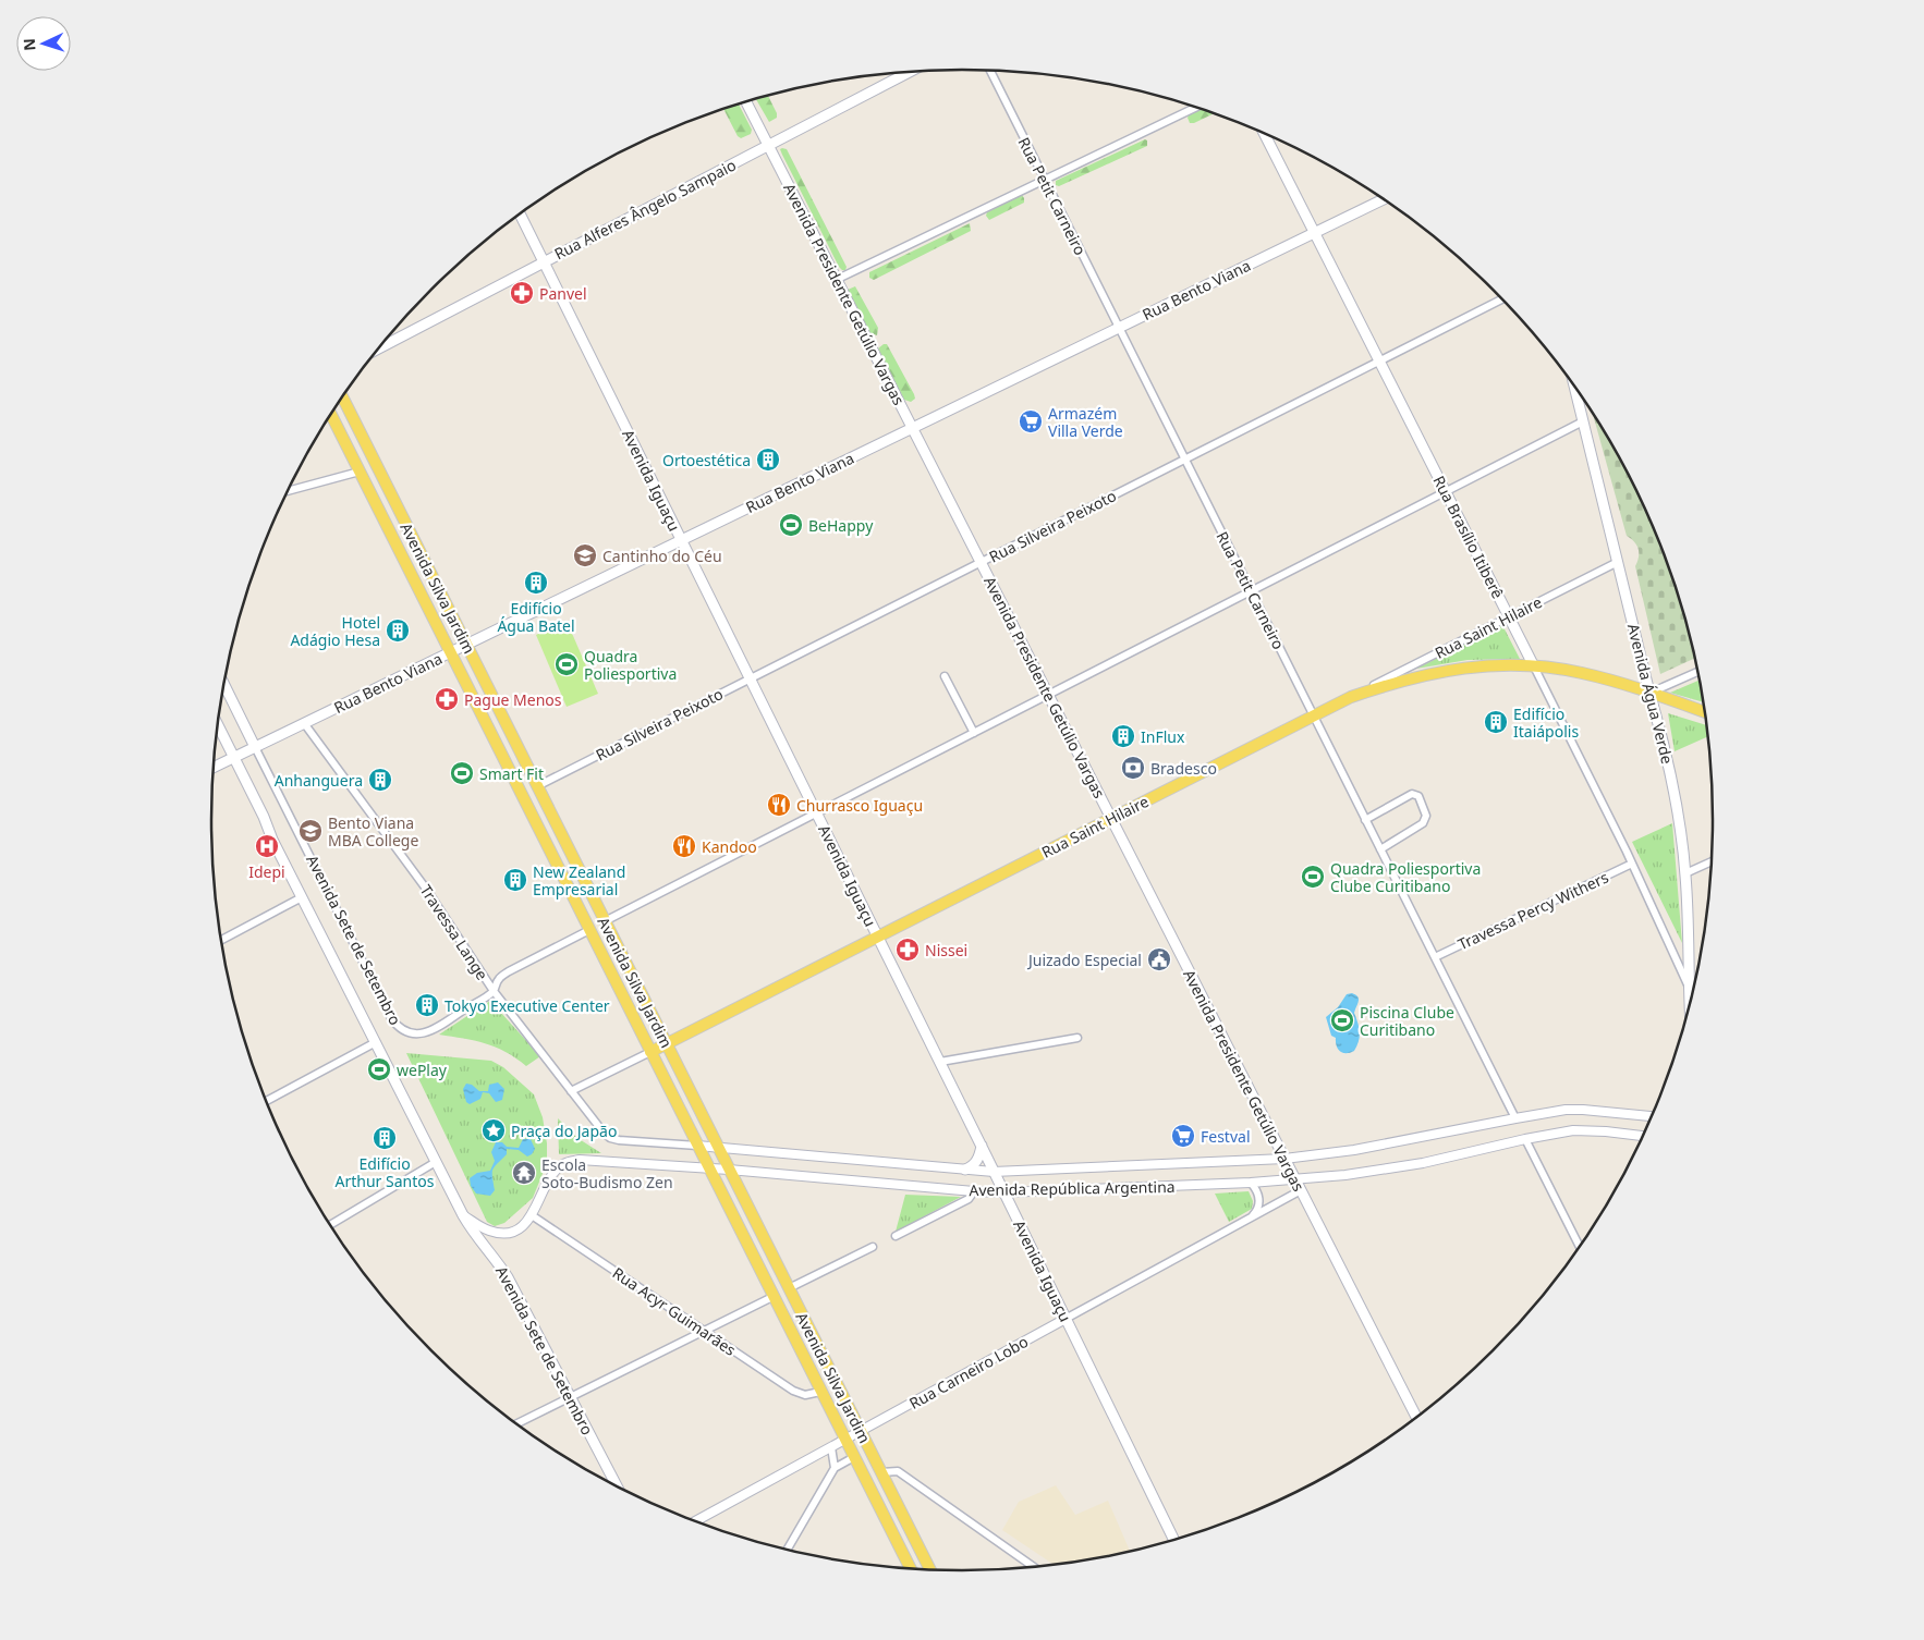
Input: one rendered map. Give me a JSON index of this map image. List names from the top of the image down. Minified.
{"streets":{"main road":["Rua Alferes Ângelo Sampaio","Rua Bento Viana","Avenida Presidente Getúlio Vargas","Avenida Iguaçu","Rua Brasílio Itiberê","Avenida Silva Jardim","Rua Saint Hilaire","Avenida Água Verde","Avenida Sete de Setembro"],"street":["Rua Petit Carneiro","Rua Silveira Peixoto","Travessa Percy Withers","Travessa Lange","Avenida República Argentina","Rua Acyr Guimarães","Rua Carneiro Lobo"]},"crossings":[["Rua Petit Carneiro","Rua Bento Viana"],["Rua Petit Carneiro","Rua Silveira Peixoto"],["Rua Petit Carneiro","Rua Saint Hilaire"],["Rua Petit Carneiro","Travessa Percy Withers"],["Rua Petit Carneiro","Avenida República Argentina"],["Rua Alferes Ângelo Sampaio","Avenida Presidente Getúlio Vargas"],["Rua Alferes Ângelo Sampaio","Avenida Iguaçu"],["Rua Bento Viana","Avenida Presidente Getúlio Vargas"],["Rua Bento Viana","Avenida Iguaçu"],["Rua Bento Viana","Rua Brasílio Itiberê"],["Rua Bento Viana","Avenida Silva Jardim"],["Rua Bento Viana","Travessa Lange"],["Rua Bento Viana","Avenida Sete de Setembro"],["Avenida Presidente Getúlio Vargas","Rua Silveira Peixoto"],["Avenida Presidente Getúlio Vargas","Rua Saint Hilaire"],["Avenida Presidente Getúlio Vargas","Avenida República Argentina"],["Avenida Presidente Getúlio Vargas","Rua Carneiro Lobo"],["Avenida Iguaçu","Rua Silveira Peixoto"],["Avenida Iguaçu","Rua Saint Hilaire"],["Avenida Iguaçu","Avenida República Argentina"],["Avenida Iguaçu","Rua Carneiro Lobo"],["Rua Silveira Peixoto","Rua Brasílio Itiberê"],["Rua Silveira Peixoto","Avenida Silva Jardim"],["Rua Brasílio Itiberê","Rua Saint Hilaire"],["Rua Brasílio Itiberê","Avenida Água Verde"],["Rua Brasílio Itiberê","Travessa Percy Withers"],["Avenida Silva Jardim","Rua Saint Hilaire"],["Avenida Silva Jardim","Avenida República Argentina"],["Avenida Silva Jardim","Rua Acyr Guimarães"],["Avenida Silva Jardim","Rua Carneiro Lobo"],["Rua Saint Hilaire","Avenida Água Verde"],["Rua Saint Hilaire","Travessa Lange"],["Travessa Lange","Avenida Sete de Setembro"],["Travessa Lange","Avenida República Argentina"],["Avenida República Argentina","Rua Acyr Guimarães"]],"places":{"pharmacy":["Panvel","Pague Menos","Nissei"],"supermarket":["Armazém Villa Verde","Festval"],"building":["Ortoestética","Edifício Água Batel","Hotel Adágio Hesa","Edifício Itaiápolis","InFlux","Anhanguera","New Zealand Empresarial","Tokyo Executive Center","Edifício Arthur Santos"],"sports":["BeHappy","Quadra Poliesportiva","Smart Fit","Quadra Poliesportiva Clube Curitibano","Piscina Clube Curitibano","wePlay"],"school or university":["Cantinho do Céu","Bento Viana MBA College"],"bank":["Bradesco"],"restaurant":["Churrasco Iguaçu","Kandoo"],"hospital":["Idepi"],"public building":["Juizado Especial"],"place":["Praça do Japão"],"temple":["Escola Soto-Budismo Zen"]},"north":"left"}
